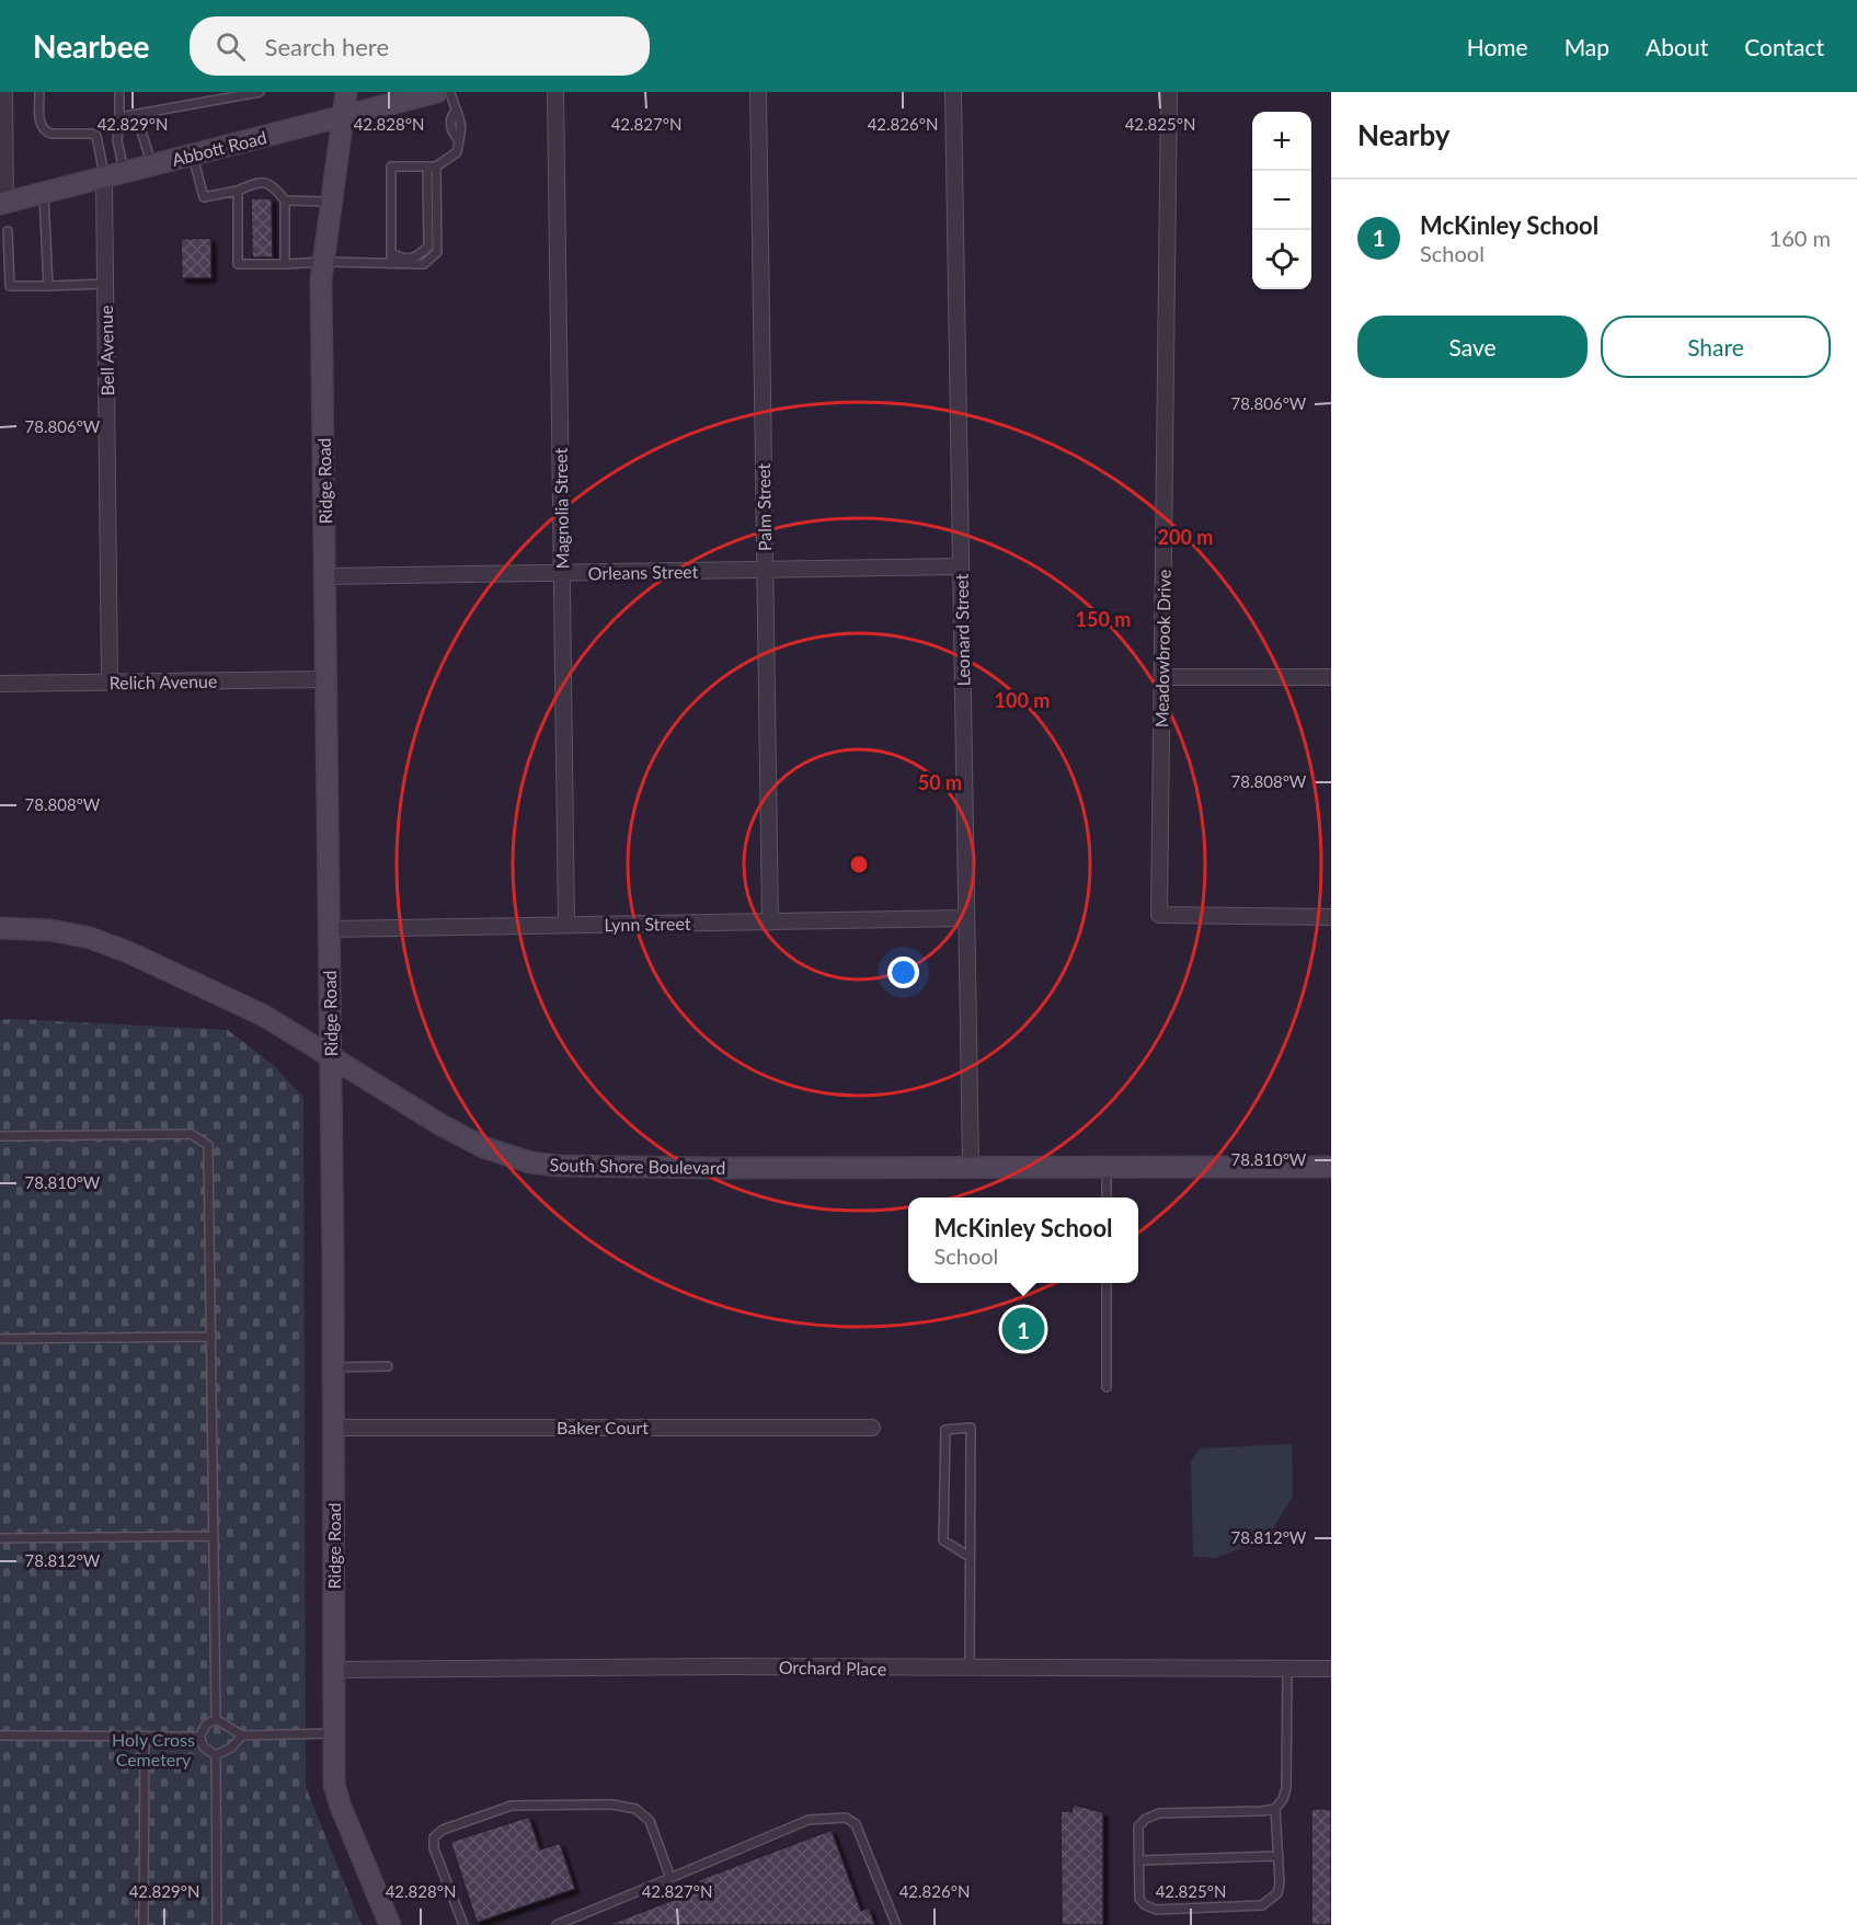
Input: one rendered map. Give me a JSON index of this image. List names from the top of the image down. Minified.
{"streets":{"street":["Abbott Road","Bell Avenue","Ridge Road","Palm Street","Magnolia Street","Orleans Street","Leonard Street","Meadowbrook Drive","Relich Avenue","Lynn Street","South Shore Boulevard","Baker Court","Orchard Place"]},"crossings":[["Abbott Road","Bell Avenue"],["Abbott Road","Ridge Road"],["Bell Avenue","Relich Avenue"],["Ridge Road","Orleans Street"],["Ridge Road","Relich Avenue"],["Ridge Road","Lynn Street"],["Ridge Road","South Shore Boulevard"],["Ridge Road","Baker Court"],["Ridge Road","Orchard Place"],["Palm Street","Orleans Street"],["Palm Street","Lynn Street"],["Magnolia Street","Orleans Street"],["Magnolia Street","Lynn Street"],["Orleans Street","Leonard Street"],["Leonard Street","Lynn Street"],["Leonard Street","South Shore Boulevard"]],"parks":["Holy Cross Cemetery"],"page":{"header":"Nearbee","search":"Search here","nav":["Home","Map","About","Contact"],"heading":"Nearby","map_buttons":["+","−"],"list":[{"mark":"1","name":"McKinley School","note":"School","value":"160 m"}],"buttons":["Save","Share"],"popup":["McKinley School","School"],"pins":"1"},"coordinates":["42.829°N","42.828°N","42.827°N","42.826°N","42.825°N","78.806°W","78.808°W","78.810°W","78.812°W"],"rings":["200 m","150 m","100 m","50 m"]}
